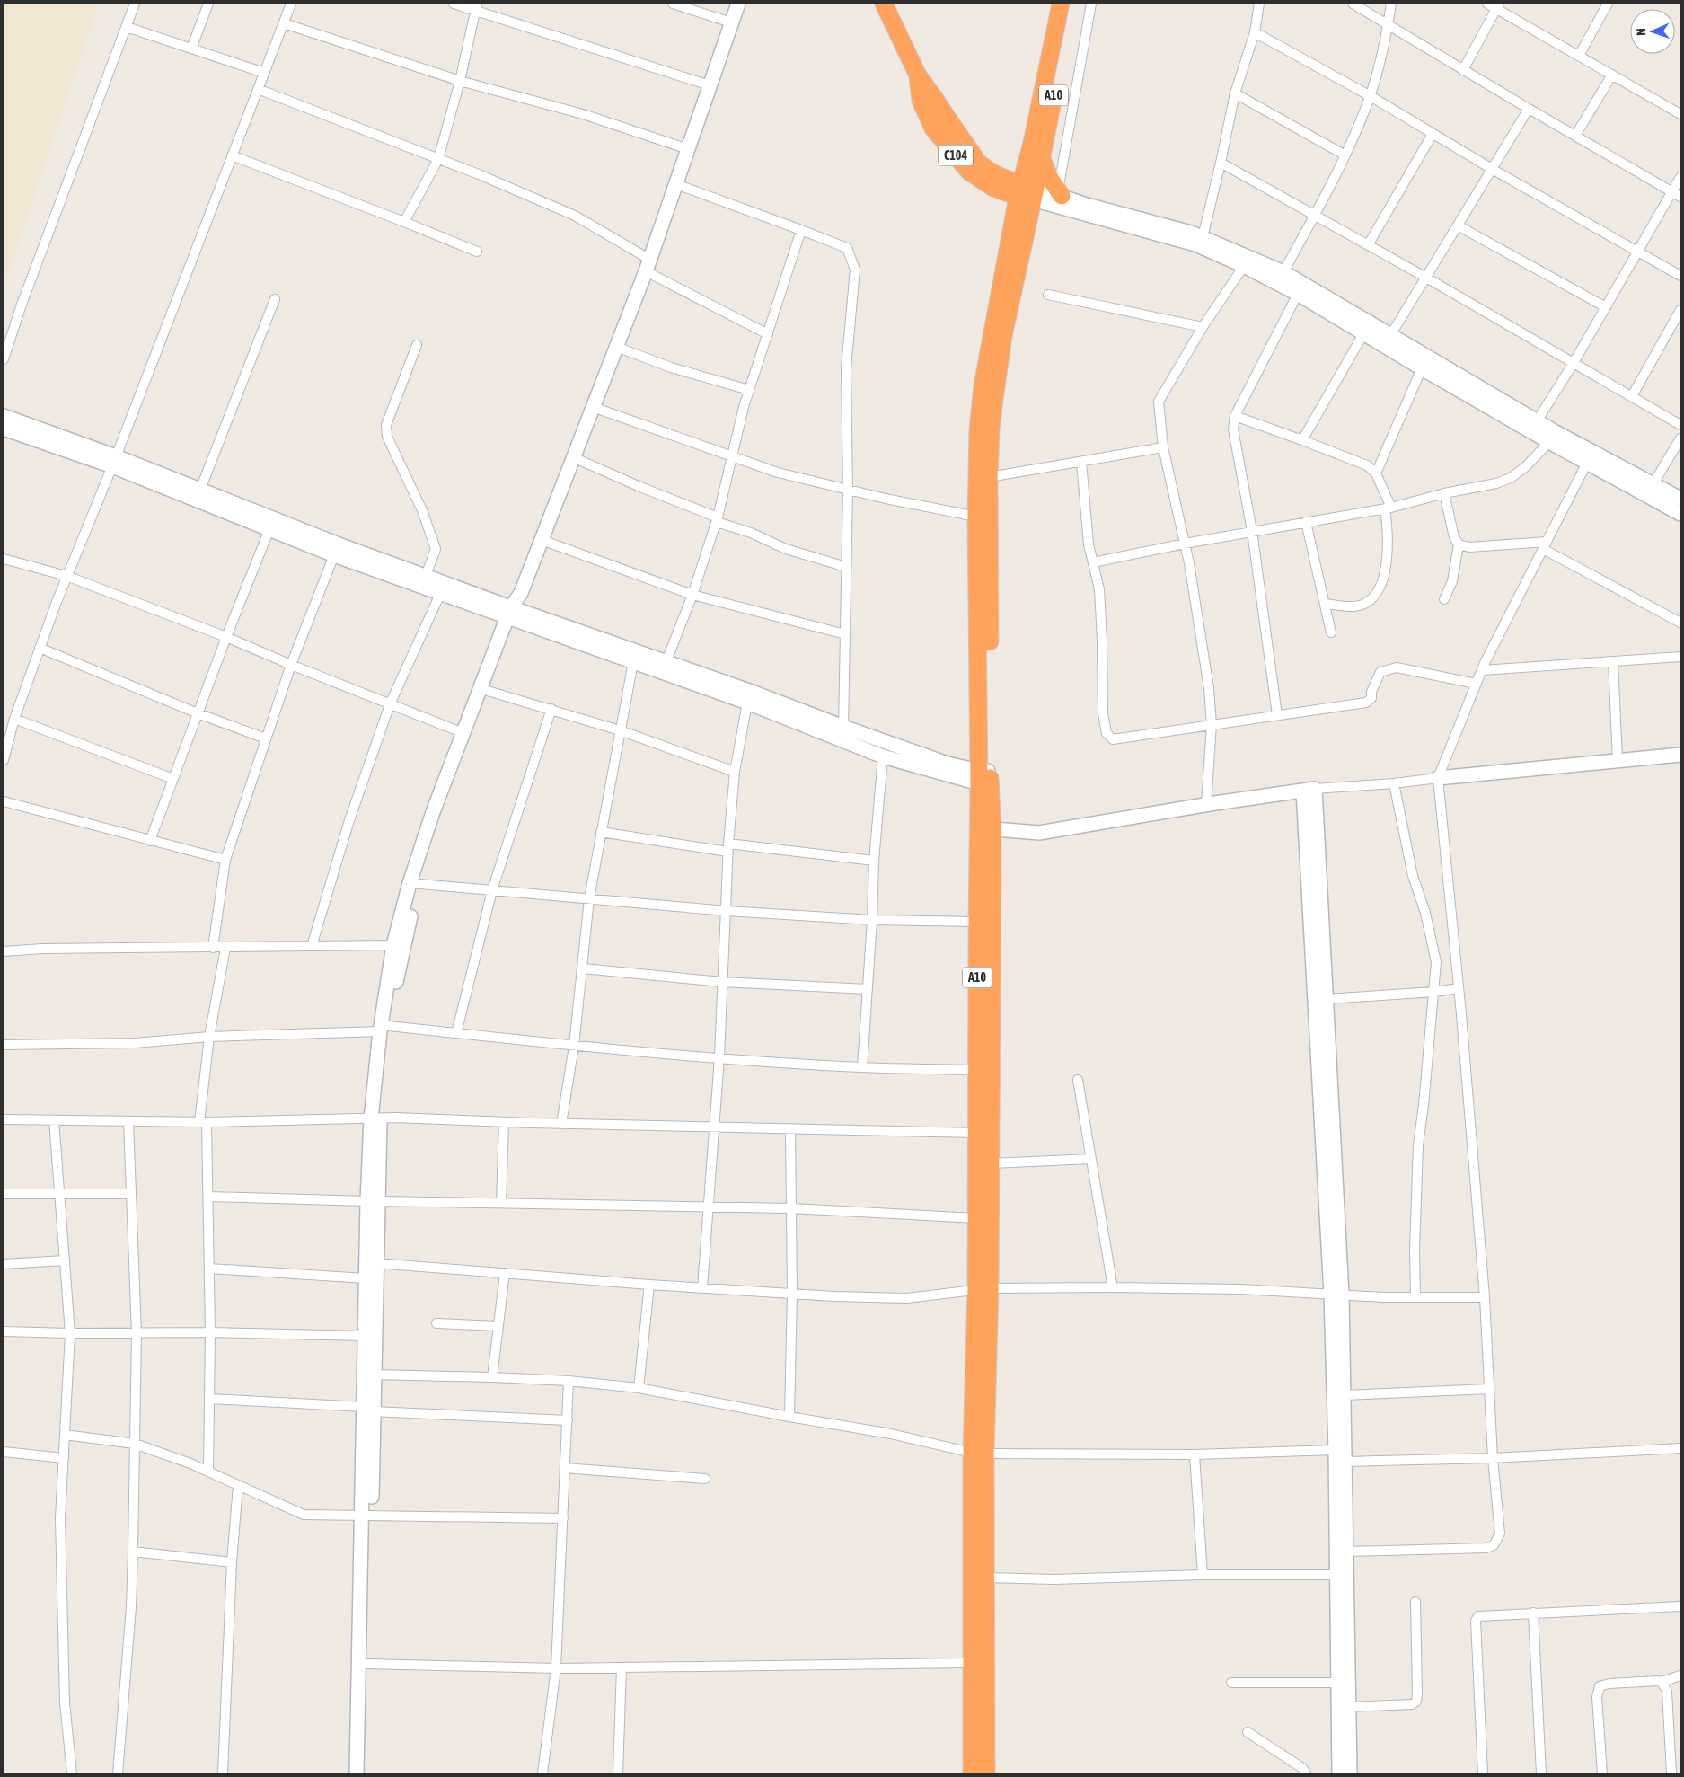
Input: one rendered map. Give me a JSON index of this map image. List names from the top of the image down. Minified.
{"streets":{"highway":["A10","C104"]},"crossings":[["A10","C104"]],"north":"left"}
